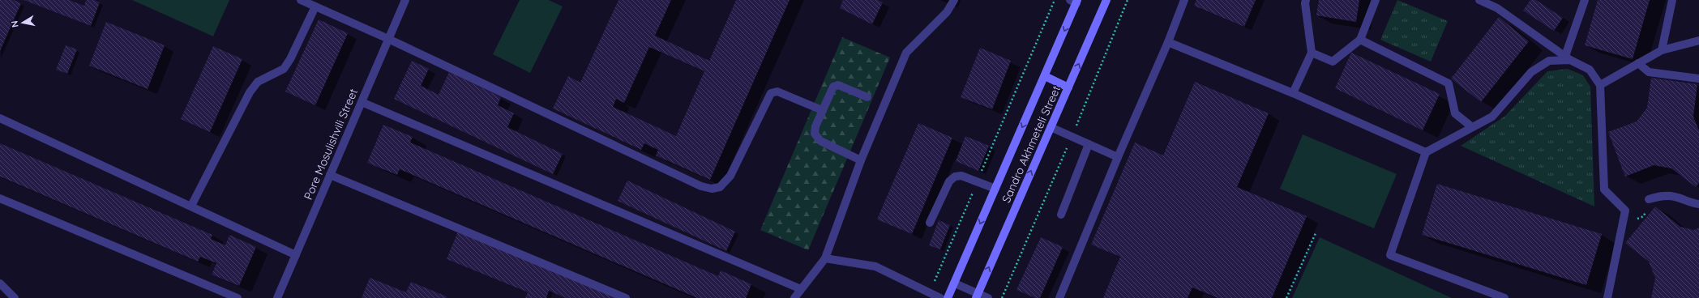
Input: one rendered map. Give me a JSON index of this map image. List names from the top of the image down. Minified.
{"streets":{"main road":["Sandro Akhmeteli Street"],"street":["Pore Mosulishvili Street"]},"north":"left"}
